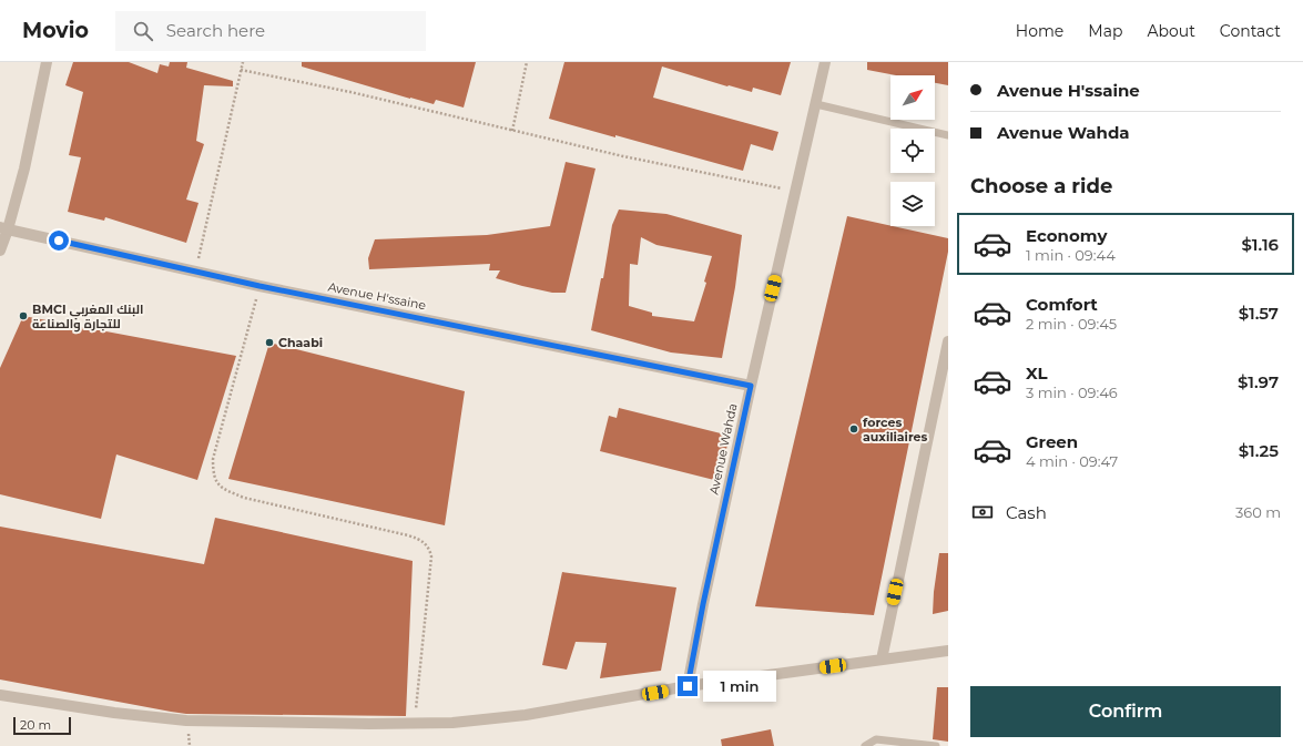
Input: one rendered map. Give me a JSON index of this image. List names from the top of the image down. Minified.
{"streets":{"street":["Avenue H'ssaine","Avenue Wahda"]},"crossings":[["Avenue H'ssaine","Avenue Wahda"]],"places":["BMCI البنك المغربي للتجارة والصناعة","Chaabi","forces auxiliaires"],"scale_bar":"20 m","north":"top right","page":{"header":"Movio","search":"Search here","nav":["Home","Map","About","Contact"],"banner":["Avenue H'ssaine","Avenue Wahda"],"heading":"Choose a ride","list":[{"name":"Economy","note":"1 min · 09:44","value":"$1.16"},{"name":"Comfort","note":"2 min · 09:45","value":"$1.57"},{"name":"XL","note":"3 min · 09:46","value":"$1.97"},{"name":"Green","note":"4 min · 09:47","value":"$1.25"}],"pay":["Cash","360 m"],"bubble":"1 min","buttons":"Confirm","scale":"20 m"}}
